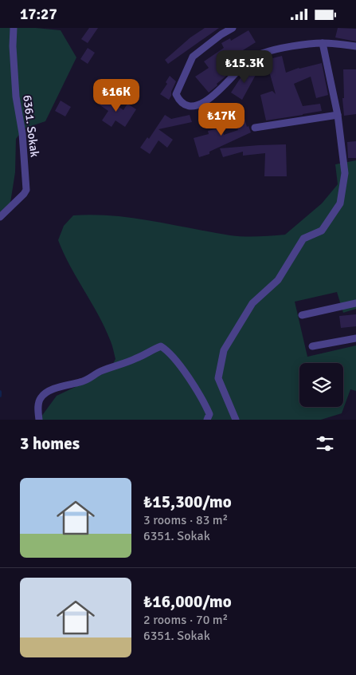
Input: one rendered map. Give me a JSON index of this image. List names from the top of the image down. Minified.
{"streets":{"street":["6361. Sokak"]},"page":{"status":"17:27","price":["₺15.3K","₺16K","₺17K"],"heading":"3 homes","list":[{"name":"₺15,300/mo","note":"3 rooms · 83 m² · 6351. Sokak"},{"name":"₺16,000/mo","note":"2 rooms · 70 m² · 6351. Sokak"}]}}
